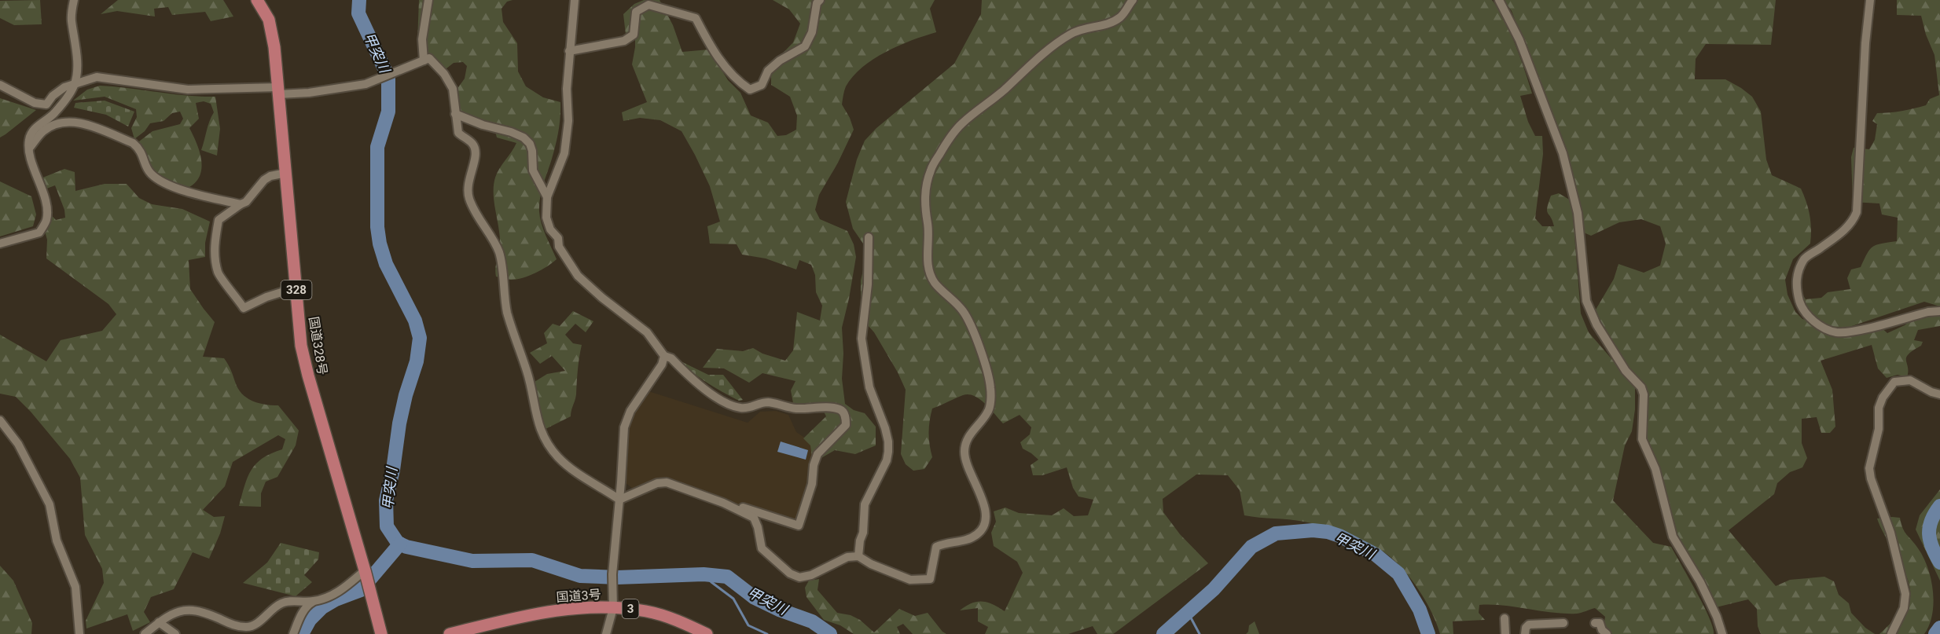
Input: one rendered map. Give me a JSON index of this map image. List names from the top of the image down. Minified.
{"streets":{"highway":["328","国道328号","国道3号","3"]},"water":["甲突川"]}
